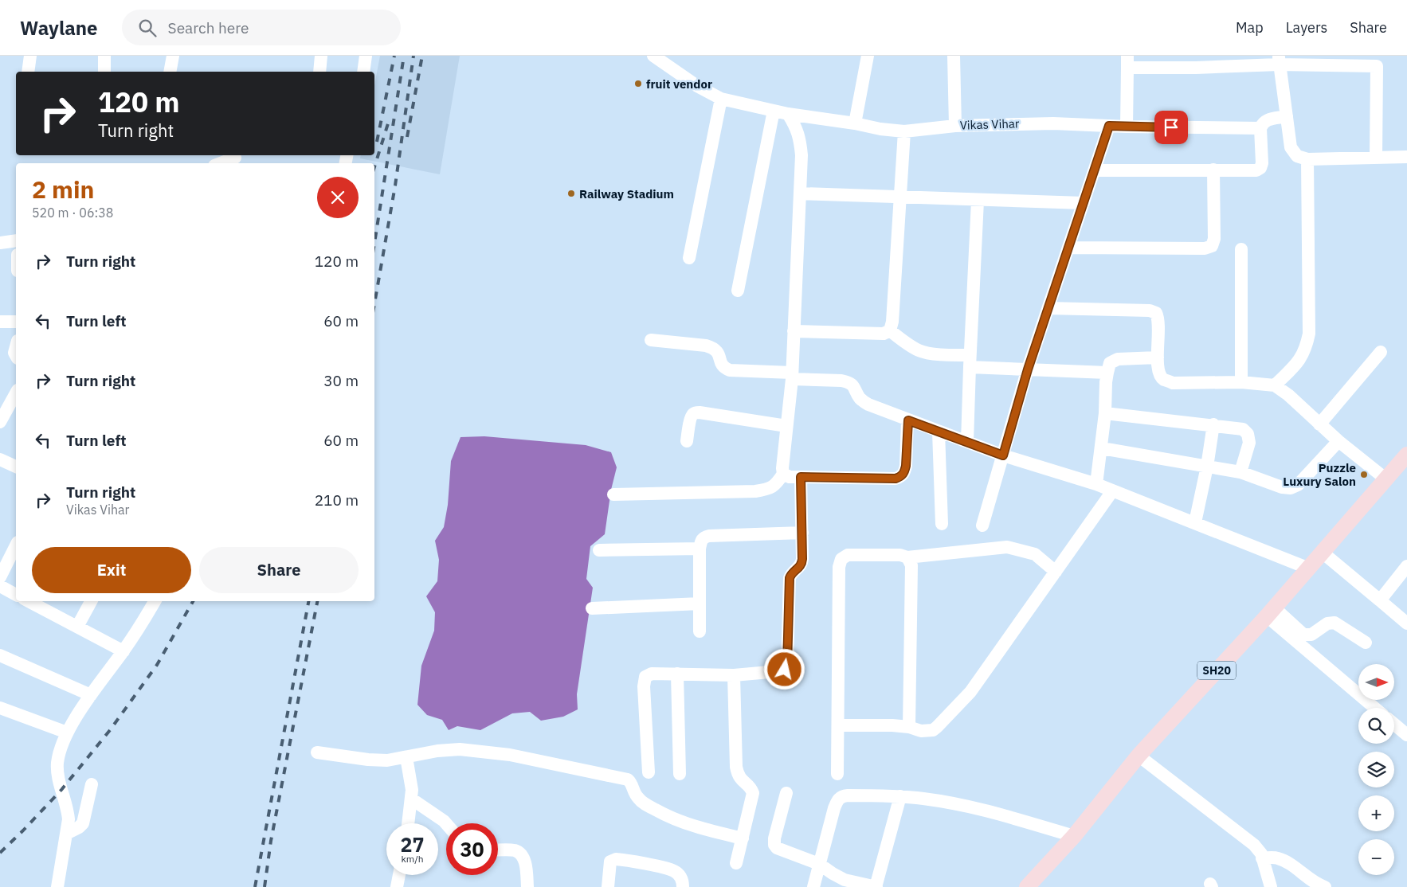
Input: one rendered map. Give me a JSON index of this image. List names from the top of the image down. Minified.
{"streets":{"main road":["SH20"],"street":["Vikas Vihar"]},"places":["fruit vendor","Railway Stadium","Puzzle Luxury Salon"],"north":"right","page":{"header":"Waylane","search":"Search here","nav":["Map","Layers","Share"],"turn":["120 m","Turn right"],"heading":["2 min","520 m · 06:38"],"list":[{"name":"Turn right","value":"120 m"},{"name":"Turn left","value":"60 m"},{"name":"Turn right","value":"30 m"},{"name":"Turn left","value":"60 m"},{"name":"Turn right","note":"Vikas Vihar","value":"210 m"}],"buttons":["Exit","Share"],"map_buttons":["+","−"],"speed":"27 km/h","limit":"30"}}
